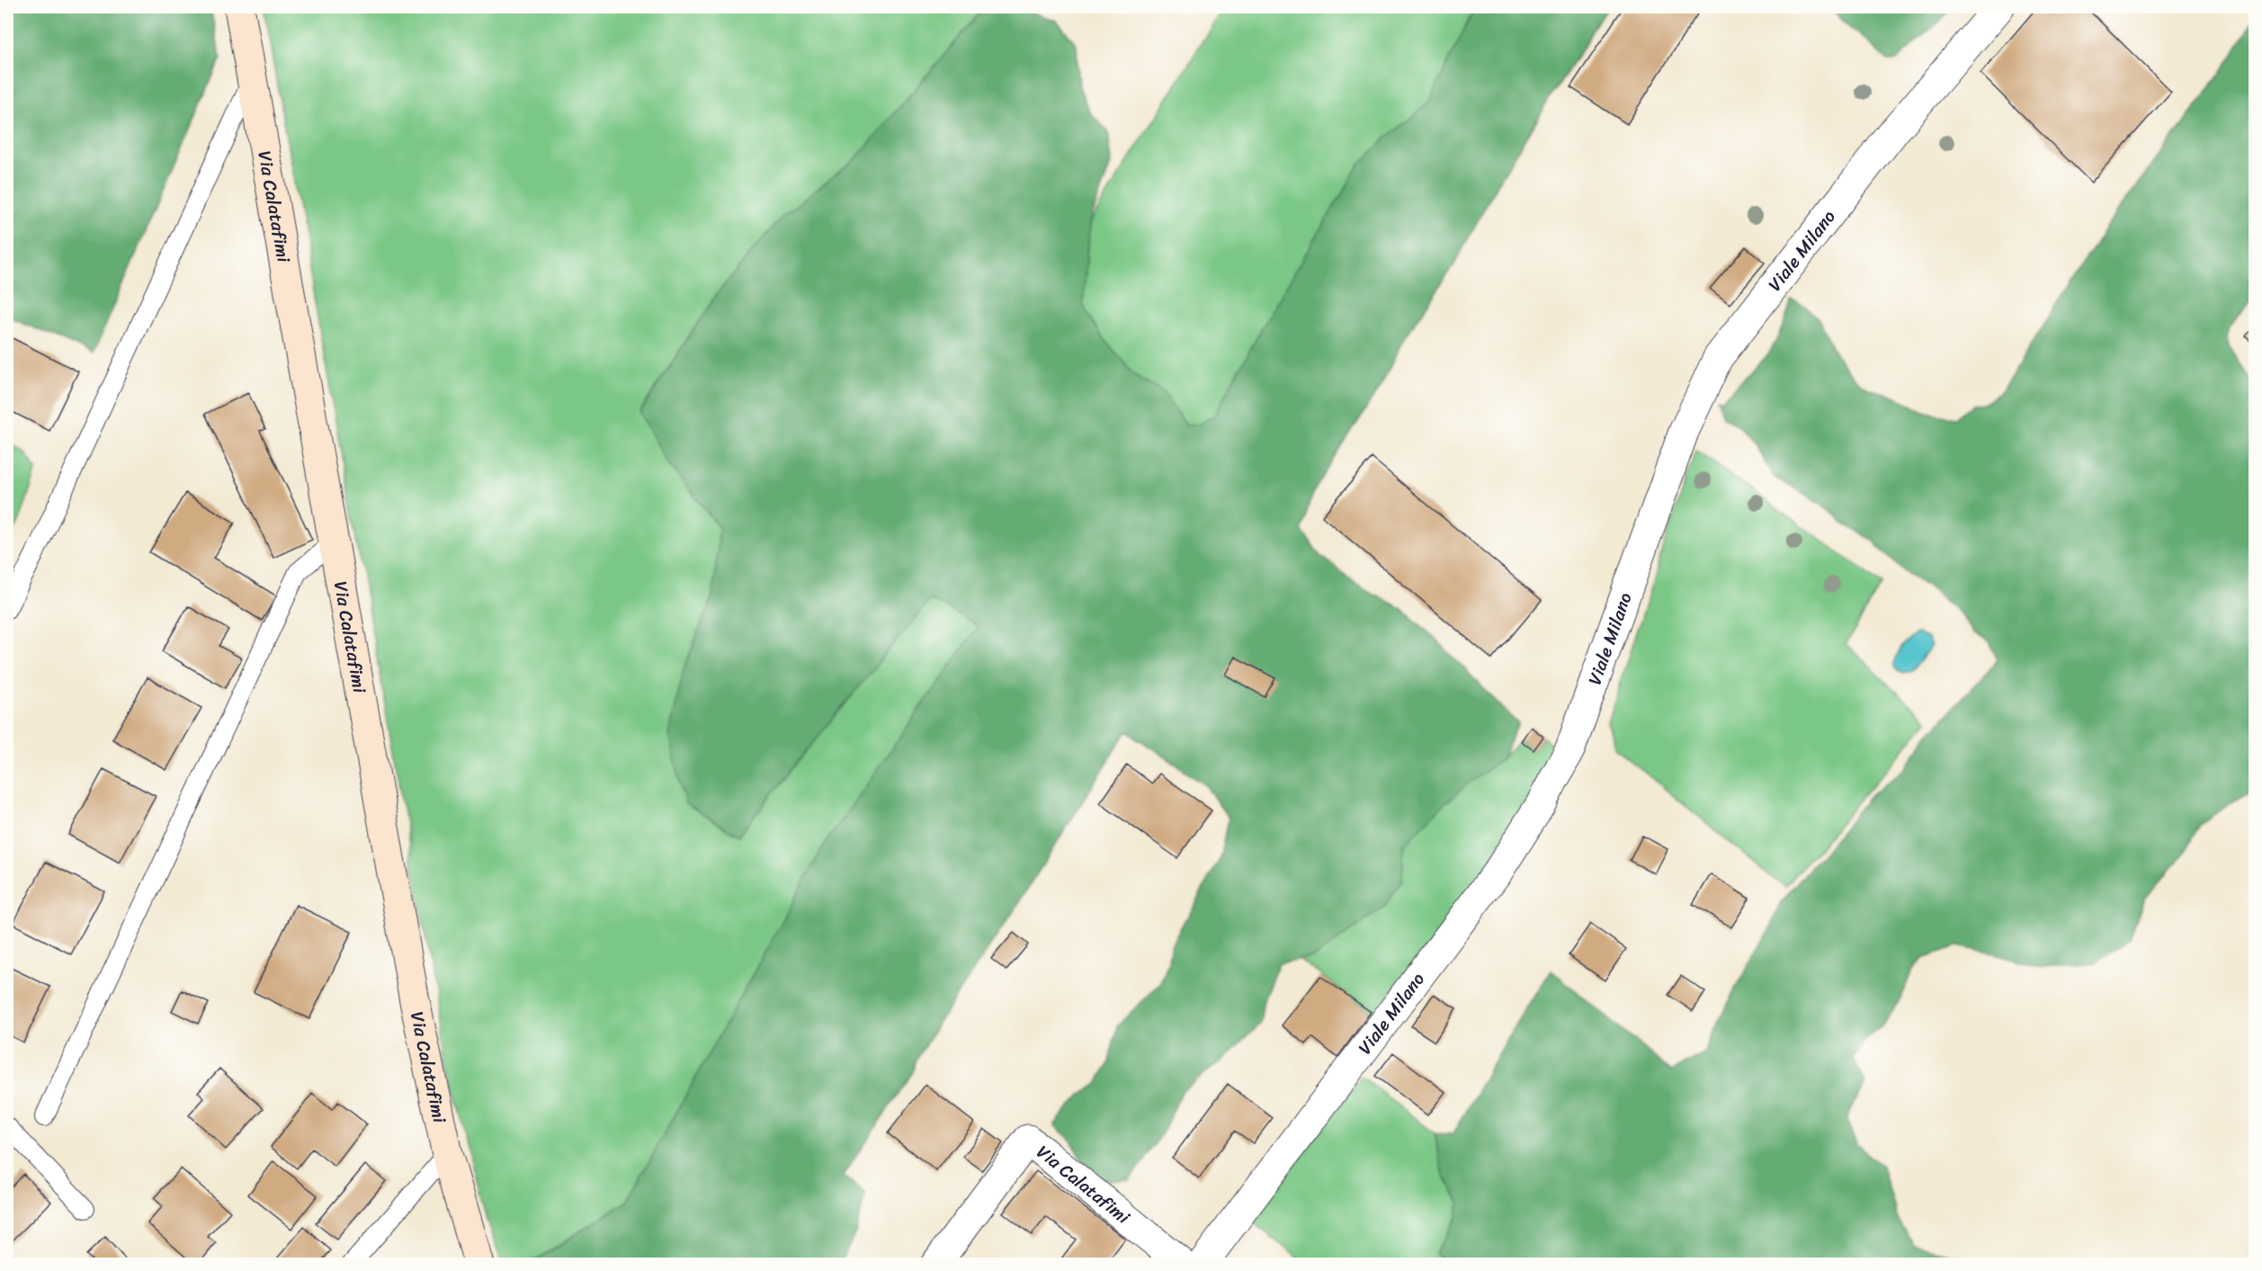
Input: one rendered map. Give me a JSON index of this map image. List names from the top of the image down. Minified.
{"streets":{"street":["Via Calatafimi","Viale Milano"]}}
